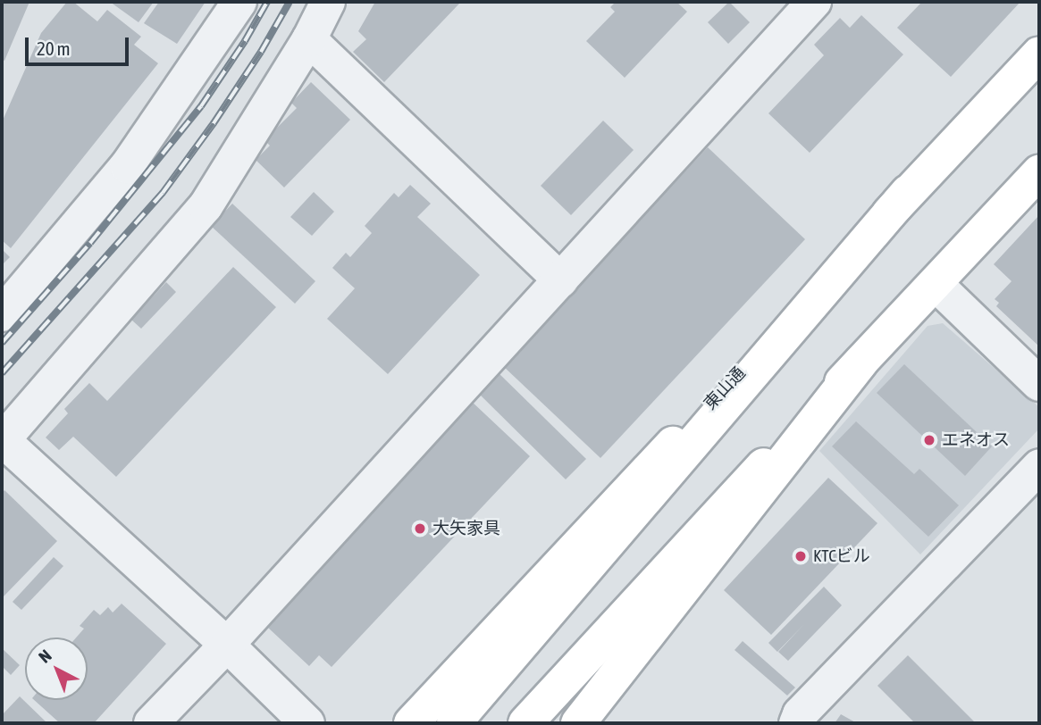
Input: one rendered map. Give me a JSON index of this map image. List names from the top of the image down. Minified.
{"streets":{"main road":["東山通"]},"places":["エネオス","大矢家具","KTCビル"],"scale_bar":"20 m","north":"top left"}
